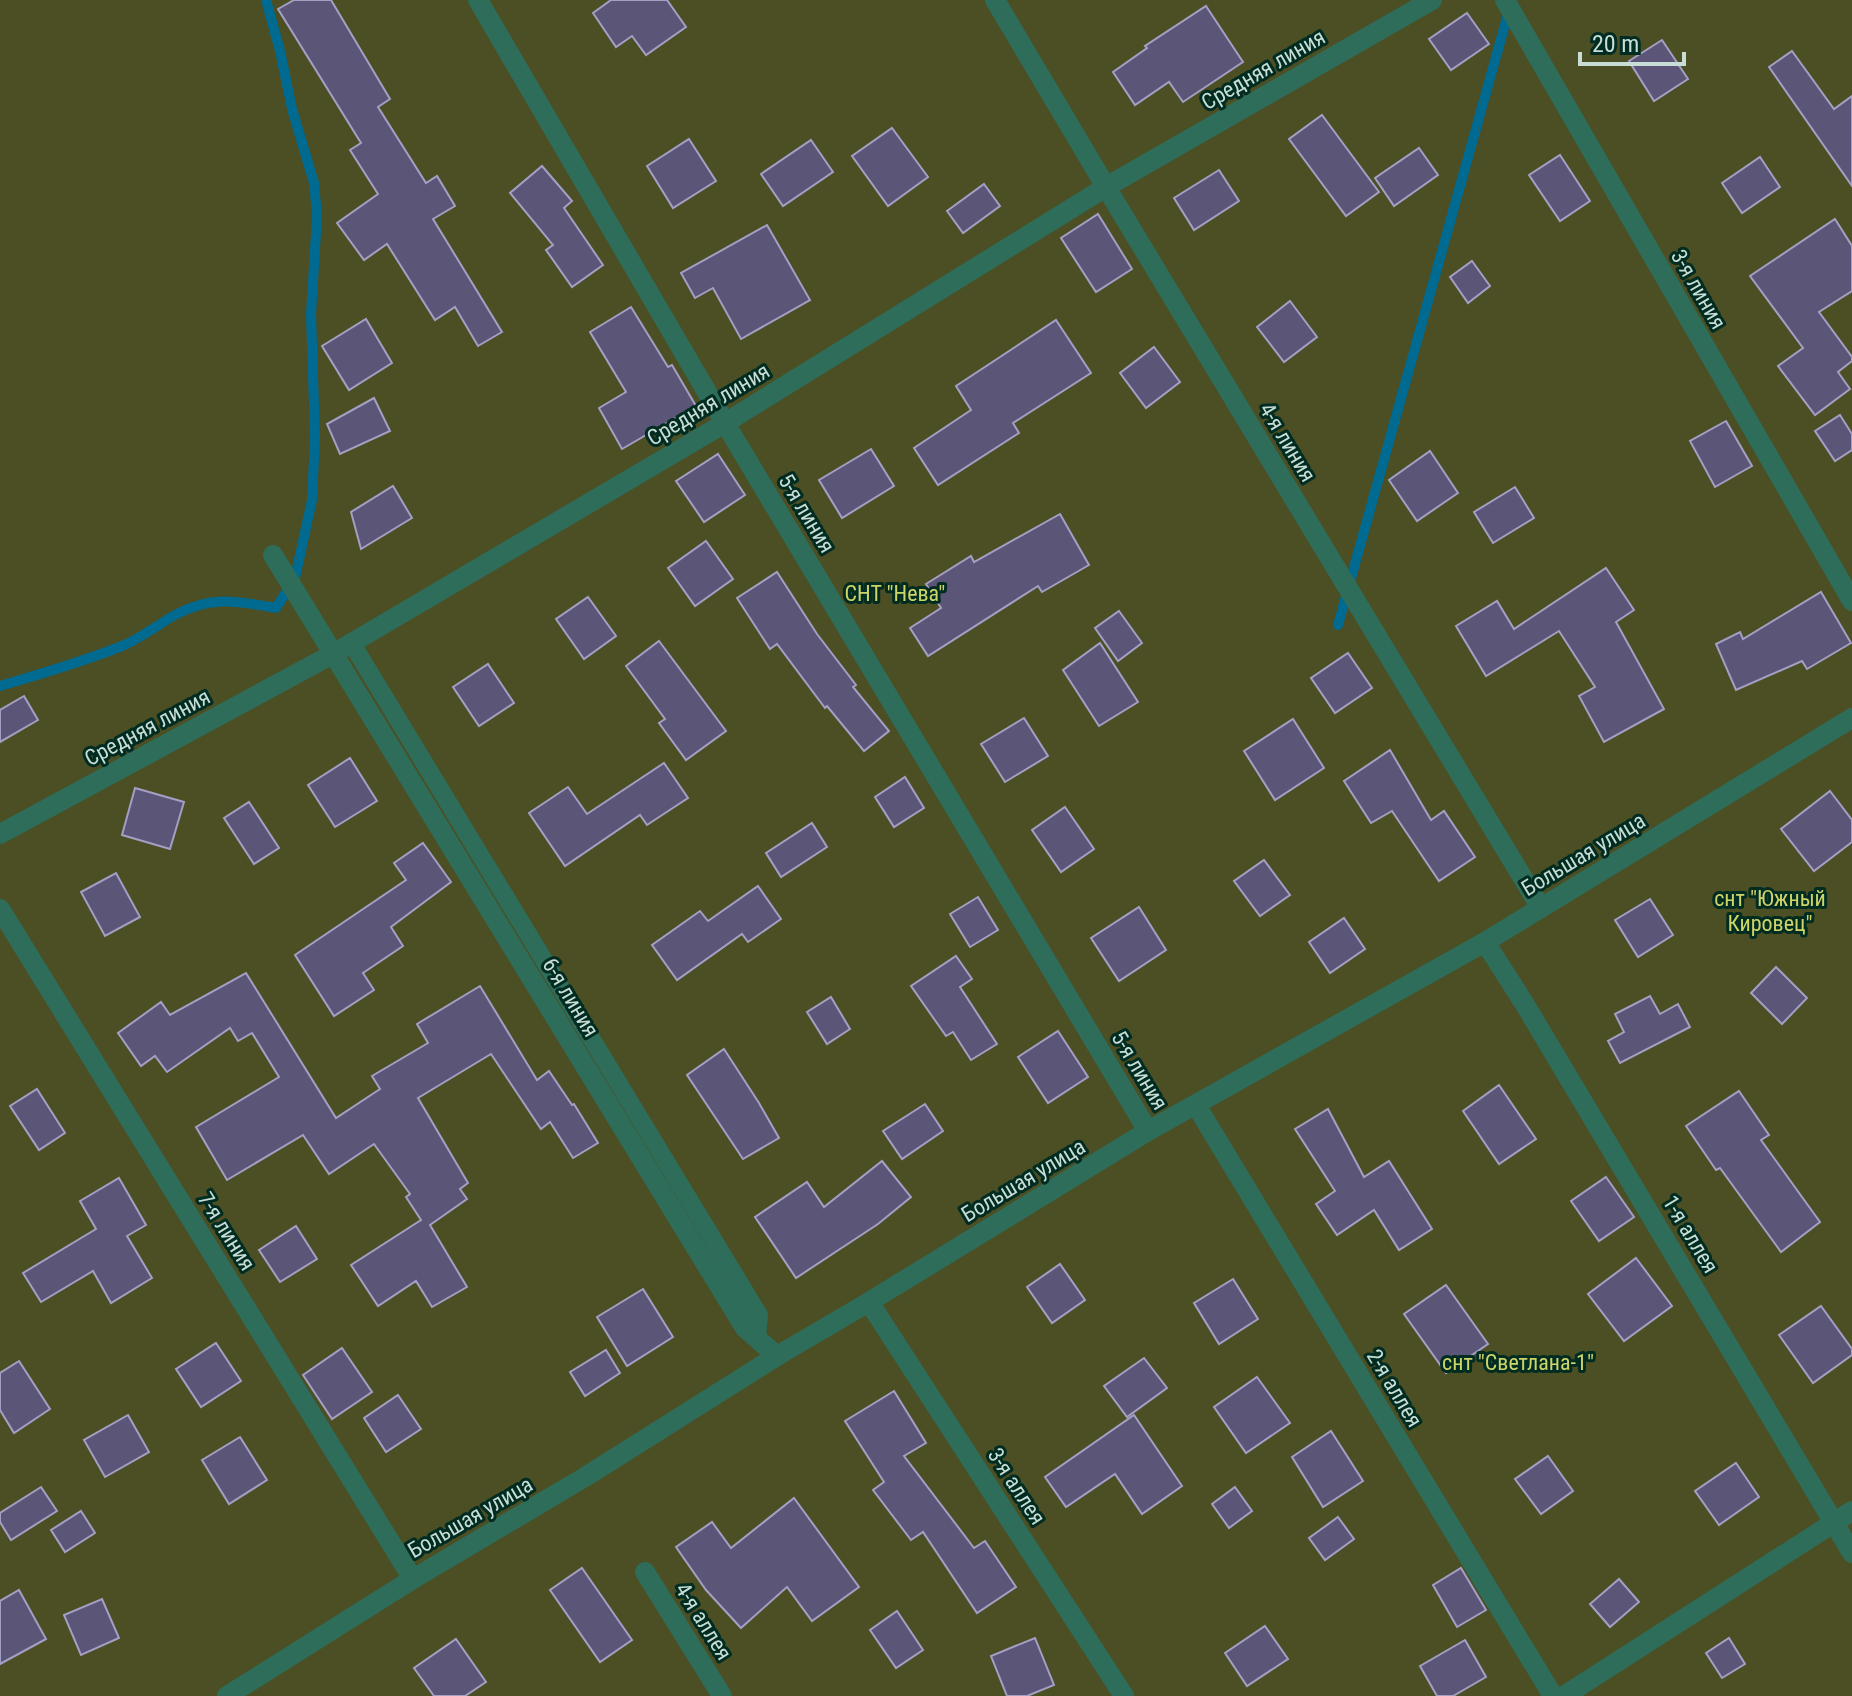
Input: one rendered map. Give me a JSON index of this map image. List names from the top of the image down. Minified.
{"streets":{"street":["Средняя линия","3-я линия","4-я линия","5-я линия","Большая улица","6-я линия","7-я линия","1-я аллея","2-я аллея","3-я аллея","4-я аллея"]},"crossings":[["Средняя линия","4-я линия"],["Средняя линия","5-я линия"],["Средняя линия","6-я линия"],["4-я линия","Большая улица"],["5-я линия","Большая улица"],["Большая улица","6-я линия"],["Большая улица","7-я линия"],["Большая улица","1-я аллея"],["Большая улица","2-я аллея"],["Большая улица","3-я аллея"]],"parks":["СНТ \"Нева\"","снт \"Южный Кировец\"","снт \"Светлана-1\""],"scale_bar":"20 m"}
